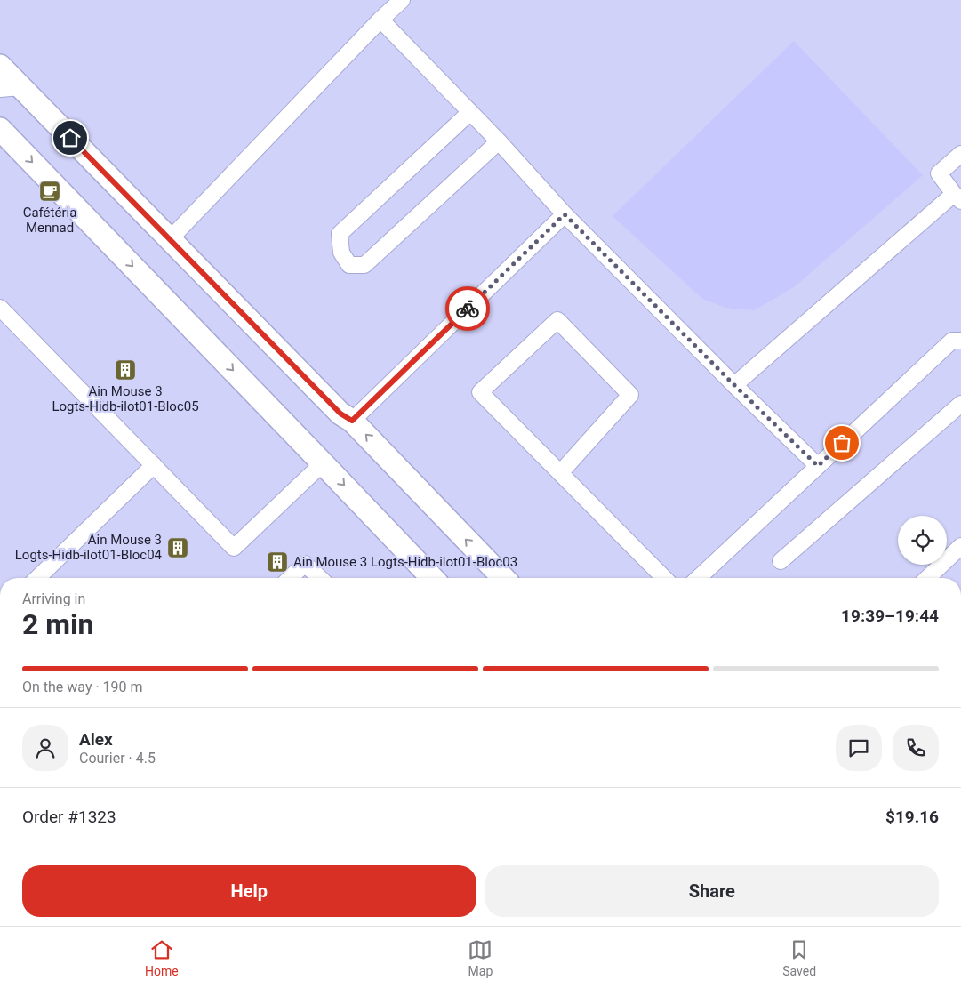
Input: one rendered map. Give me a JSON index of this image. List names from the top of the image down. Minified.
{"places":{"cafe":["Cafétéria Mennad"],"building":["Ain Mouse 3 Logts-Hidb-ilot01-Bloc05","Ain Mouse 3 Logts-Hidb-ilot01-Bloc04","Ain Mouse 3 Logts-Hidb-ilot01-Bloc03"]},"page":{"heading":["2 min","Arriving in","19:39–19:44"],"panel":["Alex","Courier · 4.5","Order #1323","$19.16"],"bar":"On the way · 190 m","buttons":["Help","Share"],"tabs":["Home","Map","Saved"]}}
